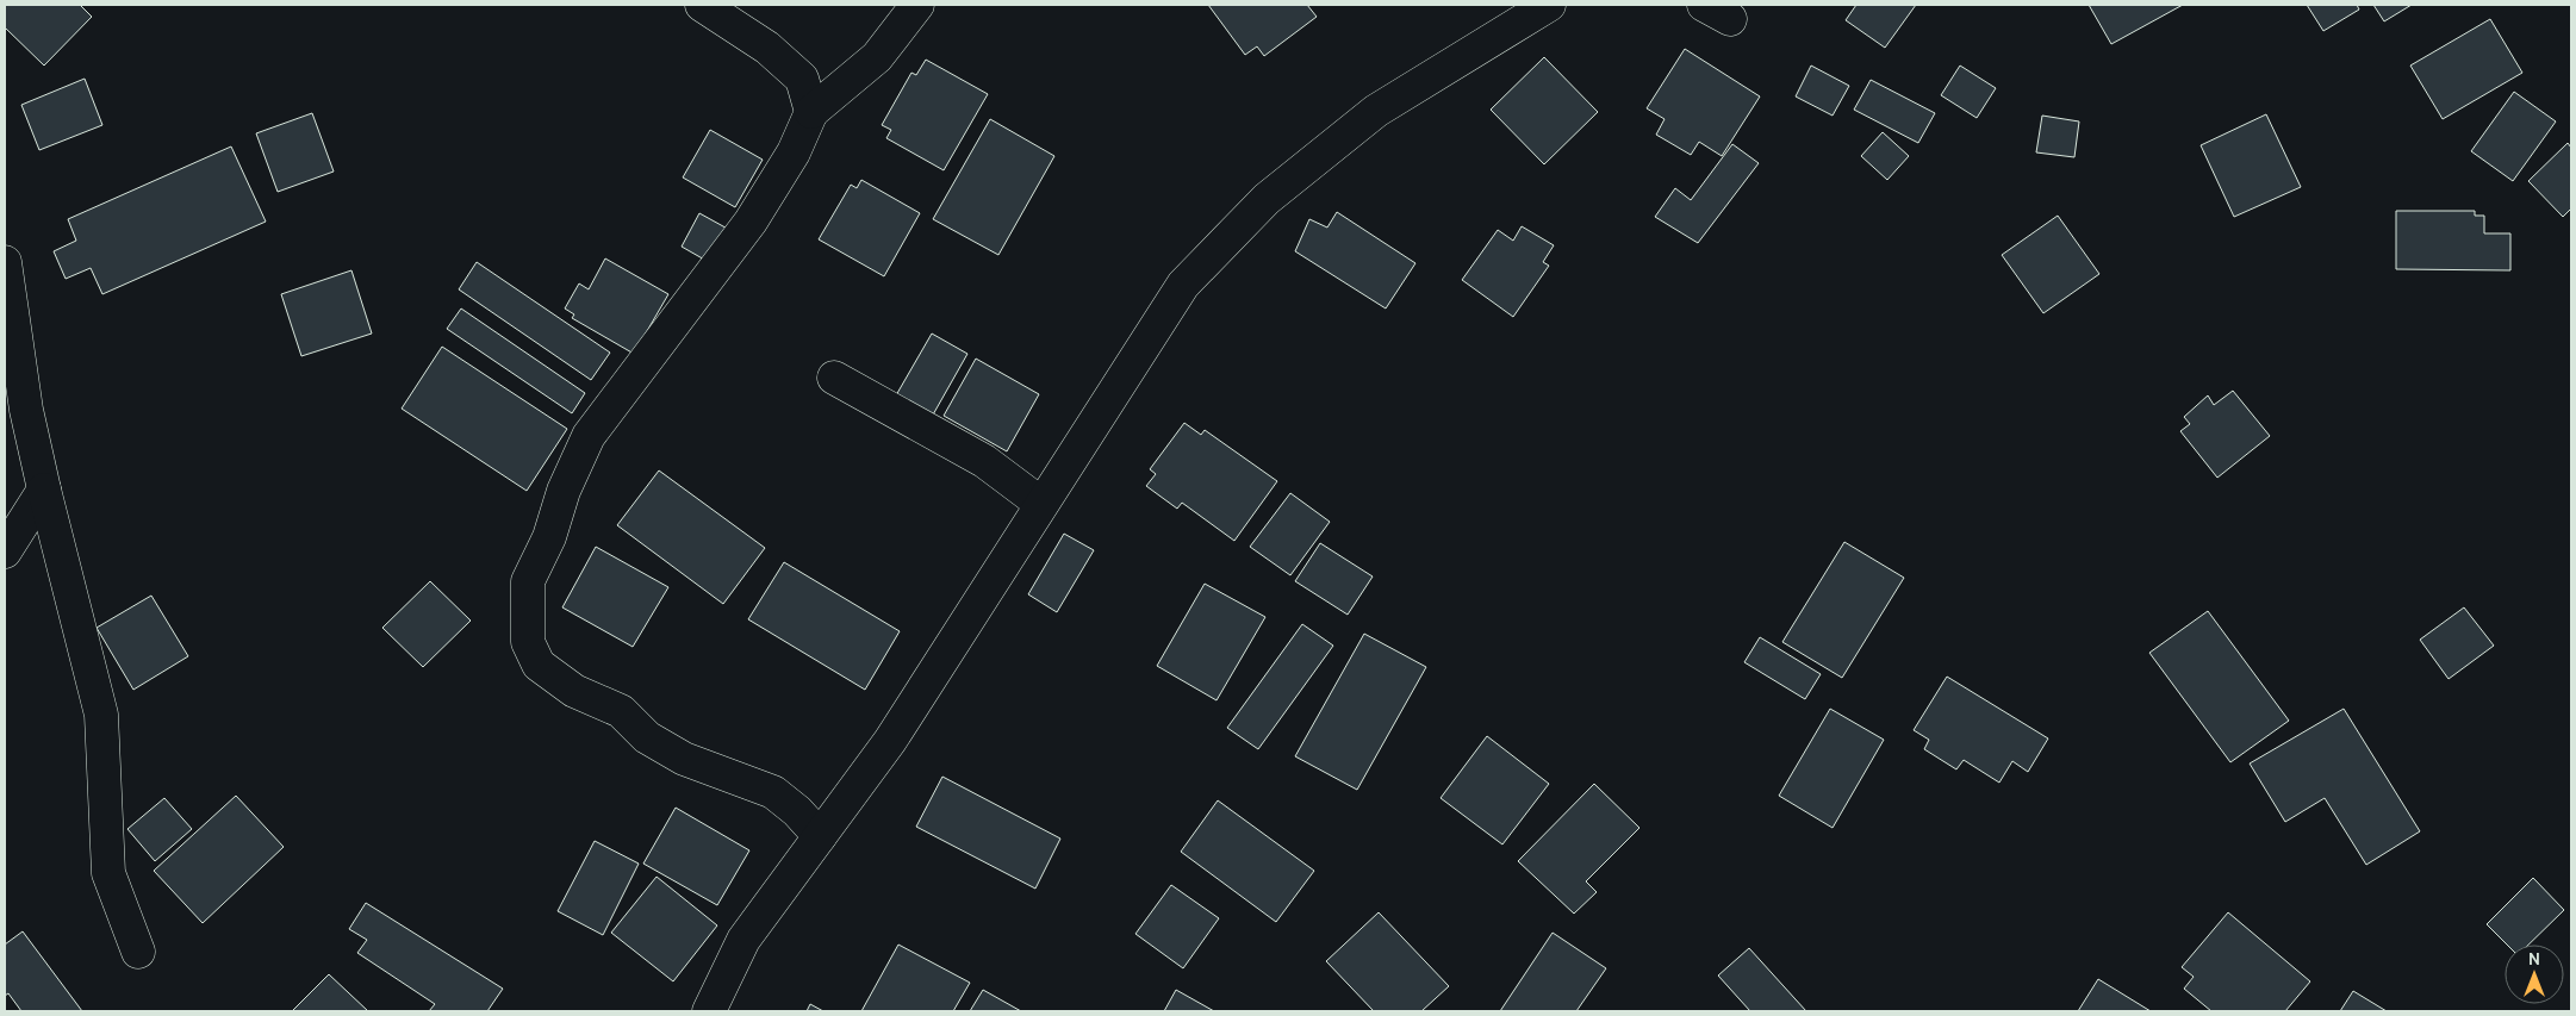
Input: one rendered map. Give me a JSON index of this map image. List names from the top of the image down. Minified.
{"north":"top"}
